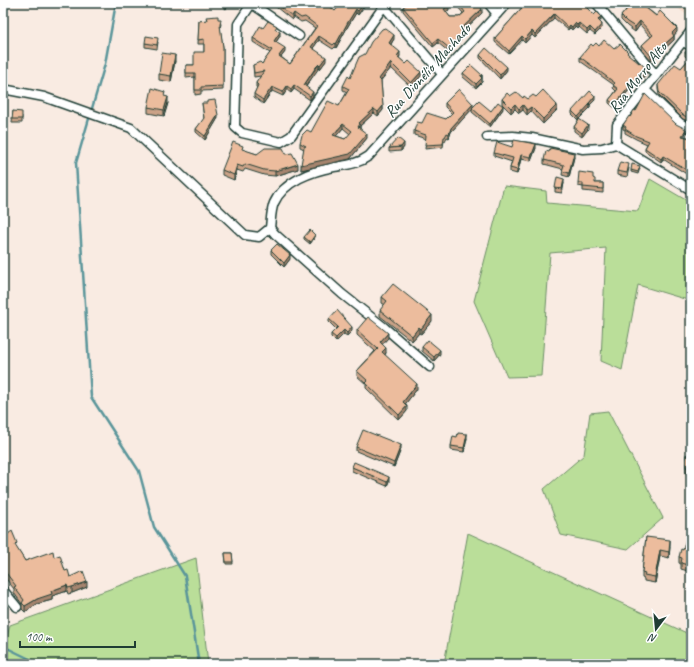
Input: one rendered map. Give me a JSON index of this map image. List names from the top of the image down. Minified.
{"streets":{"street":["Rua Dionélio Machado","Rua Morro Alto"]},"scale_bar":"100 m","north":"bottom"}
